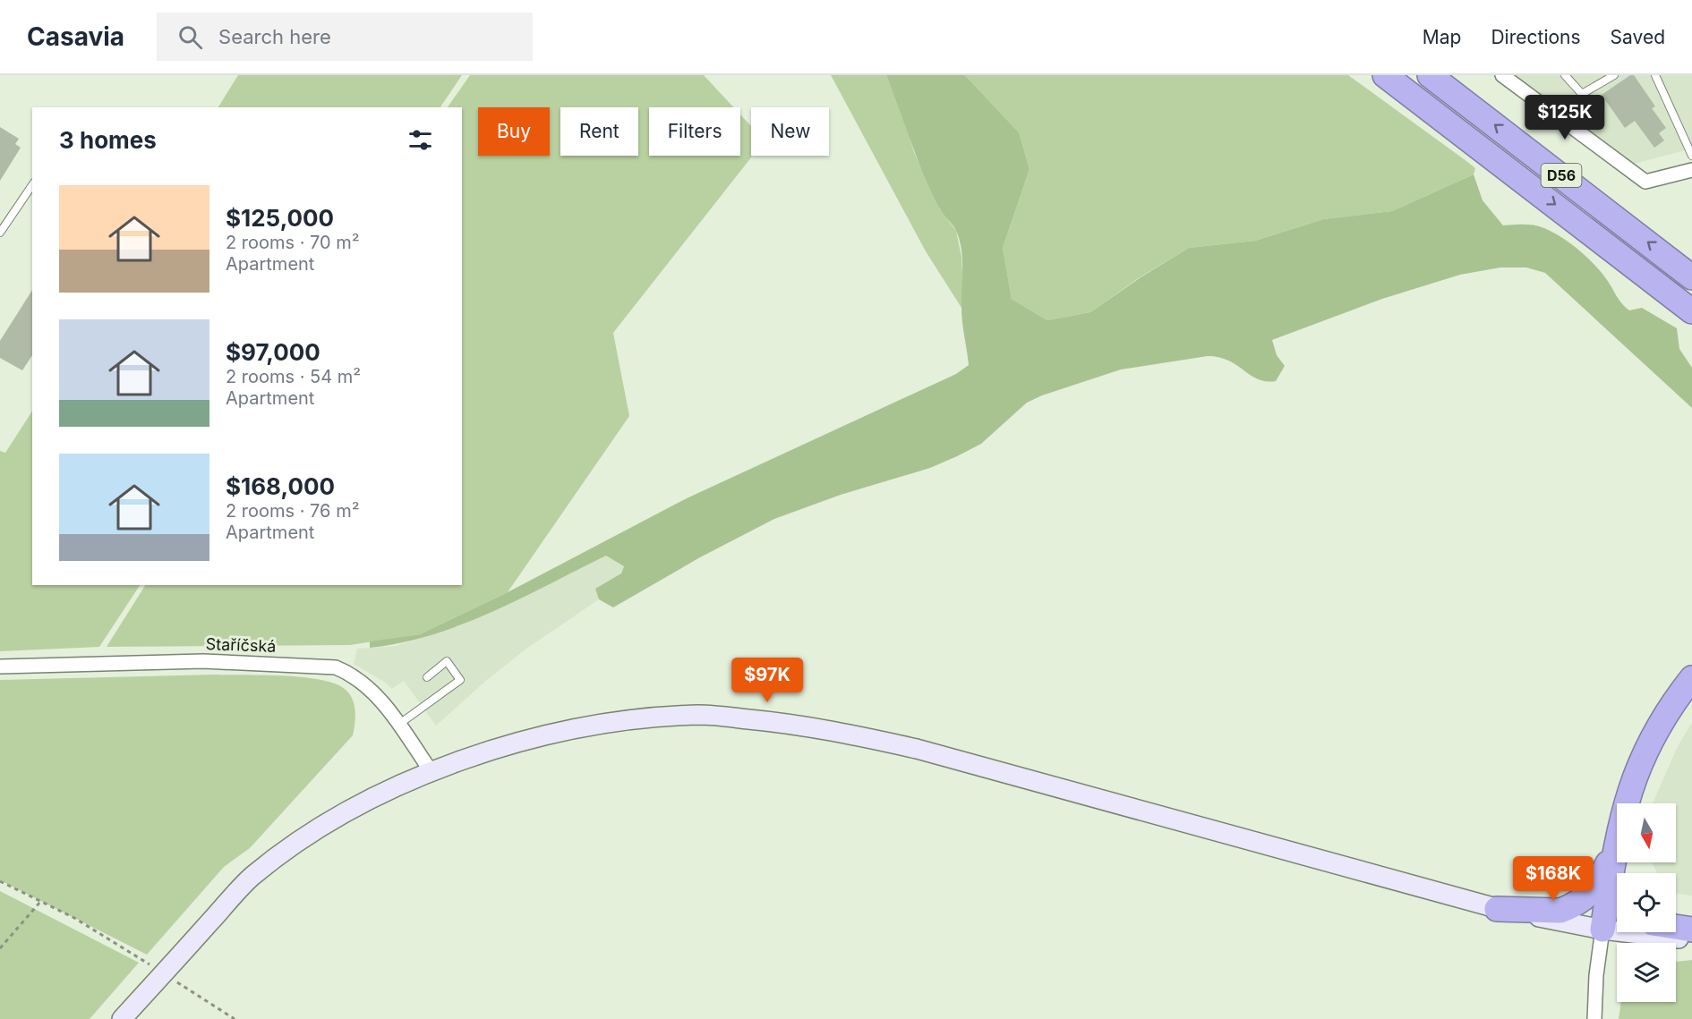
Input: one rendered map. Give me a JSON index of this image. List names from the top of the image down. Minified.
{"streets":{"highway":["D56"],"street":["Staříčská"]},"north":"bottom","page":{"header":"Casavia","search":"Search here","nav":["Map","Directions","Saved"],"price":["$125K","$97K","$168K"],"chip":["Buy","Rent","Filters","New"],"heading":"3 homes","list":[{"name":"$125,000","note":"2 rooms · 70 m² · Apartment"},{"name":"$97,000","note":"2 rooms · 54 m² · Apartment"},{"name":"$168,000","note":"2 rooms · 76 m² · Apartment"}]}}
